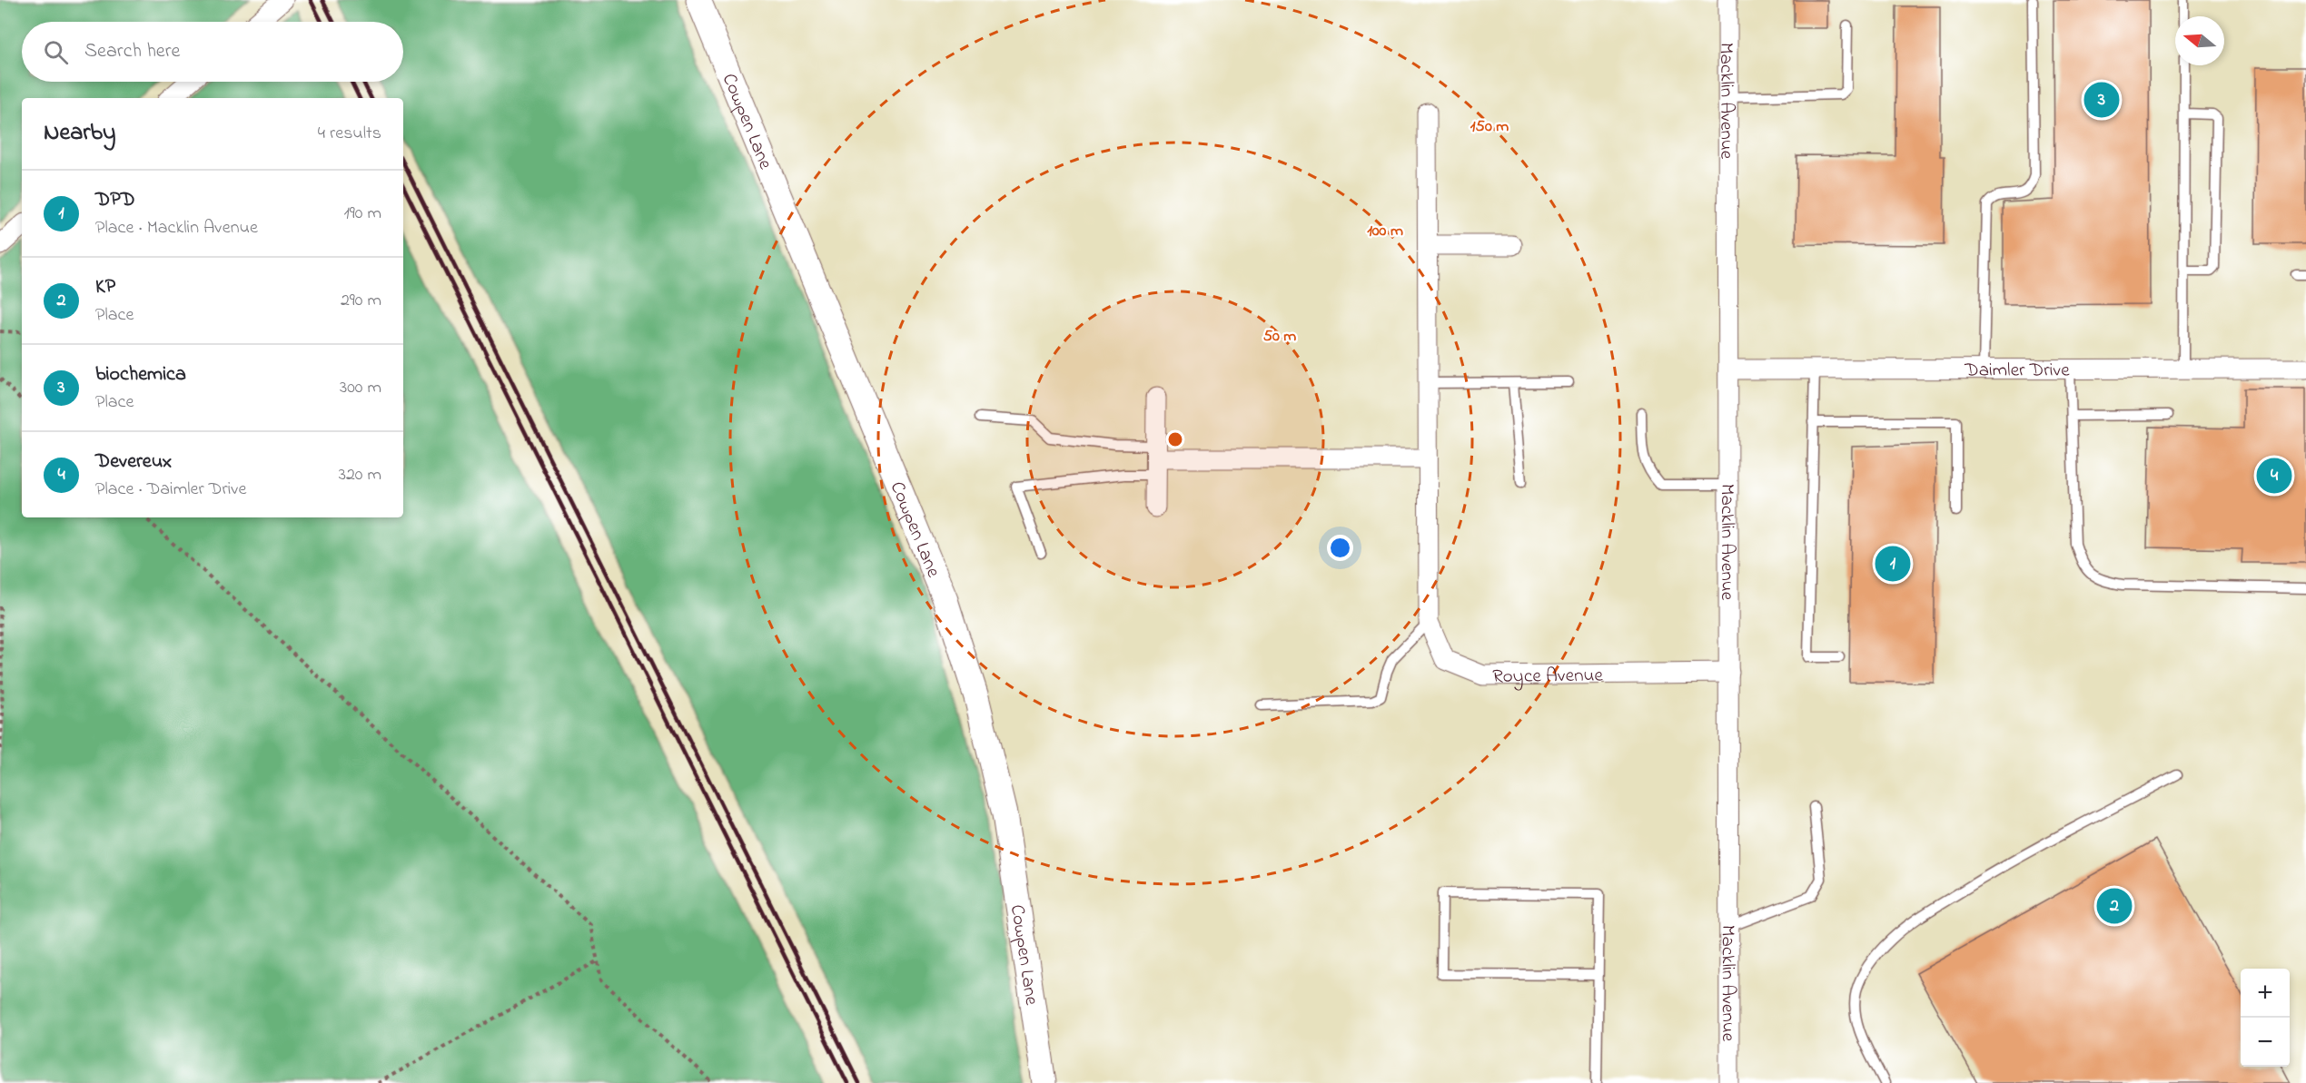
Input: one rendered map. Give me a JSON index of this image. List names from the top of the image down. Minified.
{"streets":{"street":["Macklin Avenue","Cowpen Lane","Daimler Drive","Royce Avenue"]},"crossings":[["Macklin Avenue","Daimler Drive"],["Macklin Avenue","Royce Avenue"]],"north":"left","page":{"search":"Search here","pins":["3","4","1","2"],"heading":["Nearby","4 results"],"list":[{"mark":"1","name":"DPD","note":"Place · Macklin Avenue","value":"190 m"},{"mark":"2","name":"KP","note":"Place","value":"290 m"},{"mark":"3","name":"biochemica","note":"Place","value":"300 m"},{"mark":"4","name":"Devereux","note":"Place · Daimler Drive","value":"320 m"}],"map_buttons":["+","−"]},"rings":["150 m","100 m","50 m"]}
